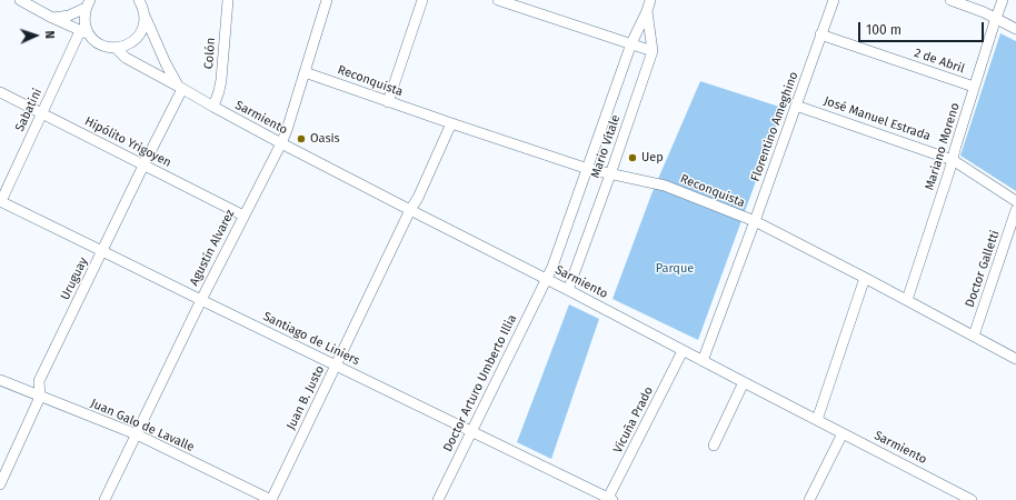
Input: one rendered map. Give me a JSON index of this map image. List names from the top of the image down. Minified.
{"streets":{"street":["Colón","2 de Abril","Reconquista","Sabatini","Sarmiento","José Manuel Estrada","Florentino Ameghino","Hipólito Yrigoyen","Mario Vitale","Mariano Moreno","Agustín Alvarez","Doctor Galletti","Uruguay","Santiago de Liniers","Doctor Arturo Umberto Illia","Juan B. Justo","Vicuña Prado","Juan Galo de Lavalle"]},"crossings":[["Colón","Sarmiento"],["2 de Abril","Florentino Ameghino"],["2 de Abril","Mariano Moreno"],["Reconquista","Florentino Ameghino"],["Reconquista","Mario Vitale"],["Reconquista","Mariano Moreno"],["Reconquista","Agustín Alvarez"],["Reconquista","Doctor Galletti"],["Reconquista","Juan B. Justo"],["Sabatini","Sarmiento"],["Sabatini","Hipólito Yrigoyen"],["Sabatini","Santiago de Liniers"],["Sarmiento","Florentino Ameghino"],["Sarmiento","Mario Vitale"],["Sarmiento","Agustín Alvarez"],["Sarmiento","Uruguay"],["Sarmiento","Doctor Arturo Umberto Illia"],["Sarmiento","Juan B. Justo"],["Sarmiento","Vicuña Prado"],["José Manuel Estrada","Florentino Ameghino"],["José Manuel Estrada","Mariano Moreno"],["Hipólito Yrigoyen","Agustín Alvarez"],["Hipólito Yrigoyen","Uruguay"],["Mario Vitale","Doctor Arturo Umberto Illia"],["Agustín Alvarez","Santiago de Liniers"],["Agustín Alvarez","Juan Galo de Lavalle"],["Uruguay","Santiago de Liniers"],["Uruguay","Juan Galo de Lavalle"],["Santiago de Liniers","Doctor Arturo Umberto Illia"],["Santiago de Liniers","Juan B. Justo"],["Santiago de Liniers","Vicuña Prado"],["Juan B. Justo","Juan Galo de Lavalle"]],"parks":["Parque"],"places":["Oasis","Uep"],"scale_bar":"100 m","north":"right"}
